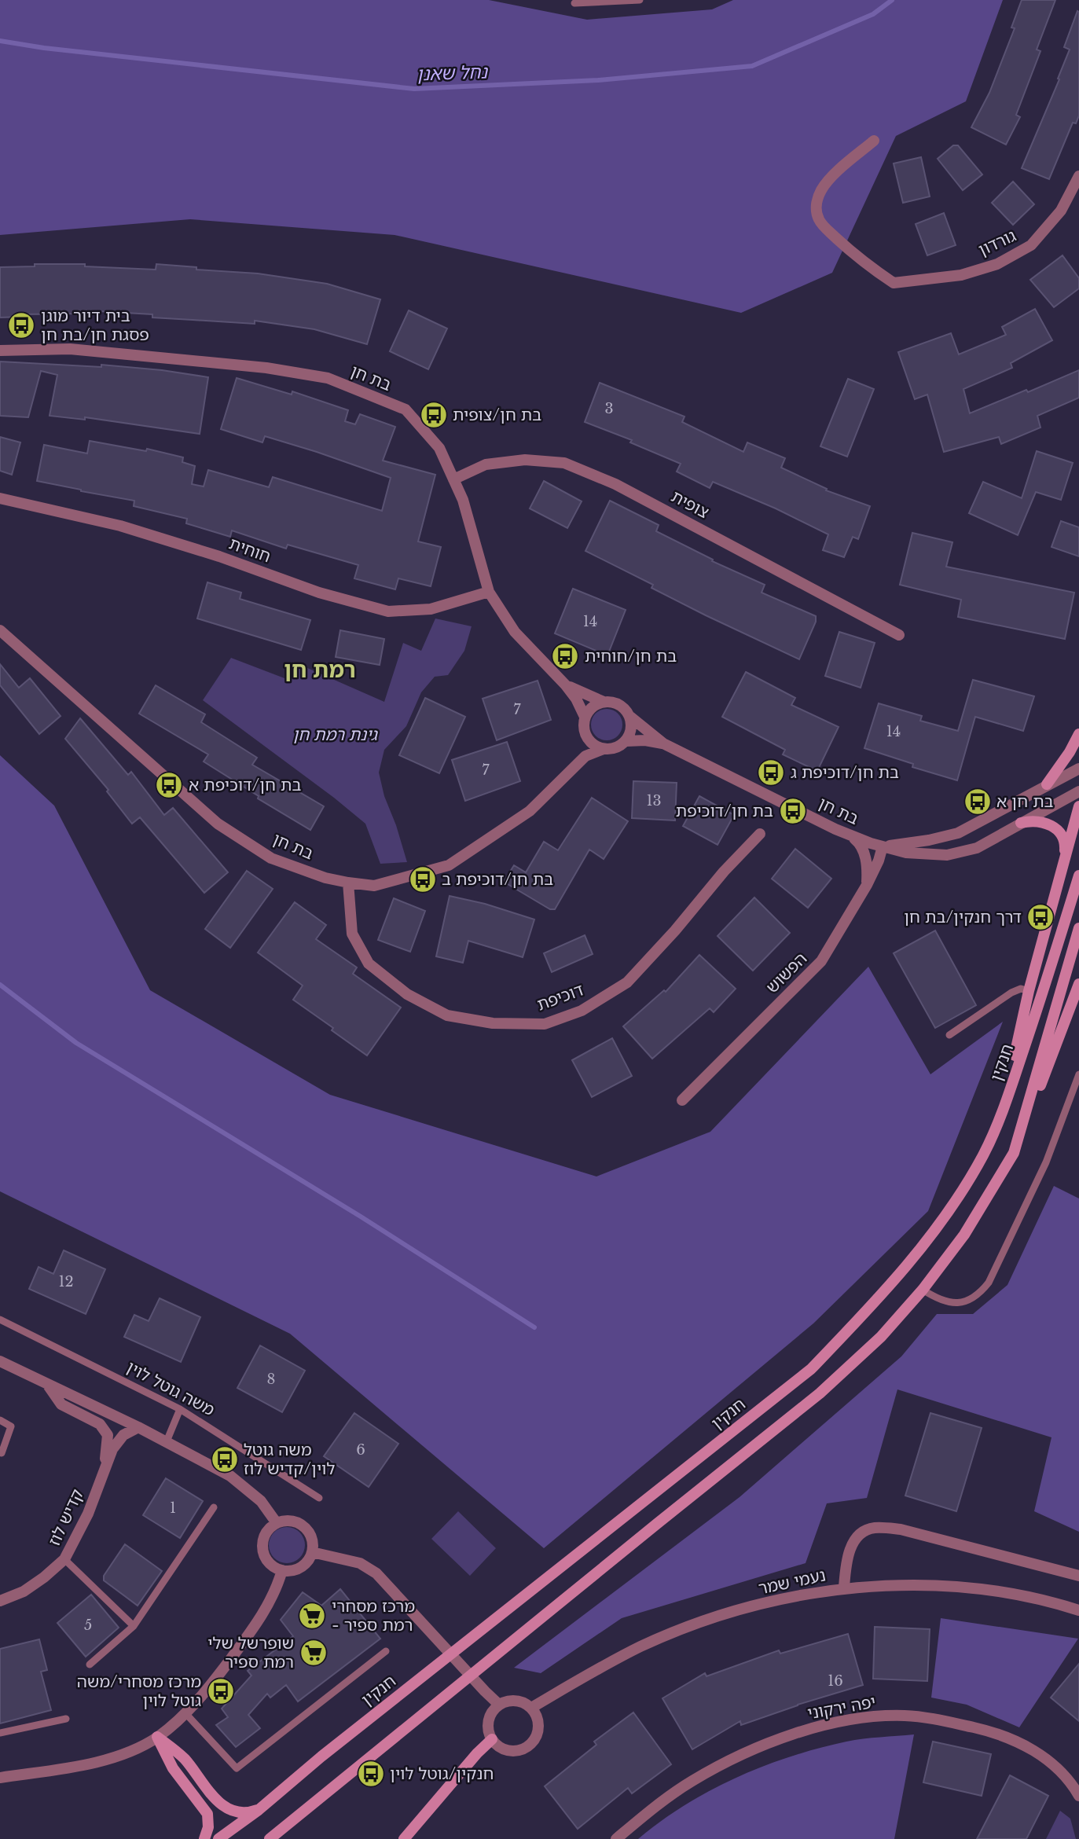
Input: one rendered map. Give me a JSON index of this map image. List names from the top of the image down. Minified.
{"streets":{"main road":["חנקין"],"street":["גורדון","בת חן","צופית","חוחית","הפשוש","דוכיפת","קדיש לוז","נעמי שמר","יפה ירקוני"],"lane":["משה גוטל לוין"]},"crossings":[["בת חן","צופית"],["בת חן","חוחית"],["בת חן","הפשוש"],["בת חן","דוכיפת"]],"districts":["רמת חן"],"water":["נחל שאנן"],"parks":["גינת רמת חן"],"places":{"bus stop":["בית דיור מוגן פסגת חן/בת חן","בת חן/צופית","בת חן/חוחית","בת חן/דוכיפת ג","בת חן/דוכיפת א","בת חן א","בת חן/דוכיפת","בת חן/דוכיפת ב","דרך חנקין/בת חן","משה גוטל לוין/קדיש לוז","מרכז מסחרי/משה גוטל לוין","חנקין/גוטל לוין"],"supermarket":["מרכז מסחרי - רמת ספיר","שופרשל שלי רמת ספיר"]},"house_numbers":["3","14","7","14","7","13","12","8","6","1","5","16"]}
